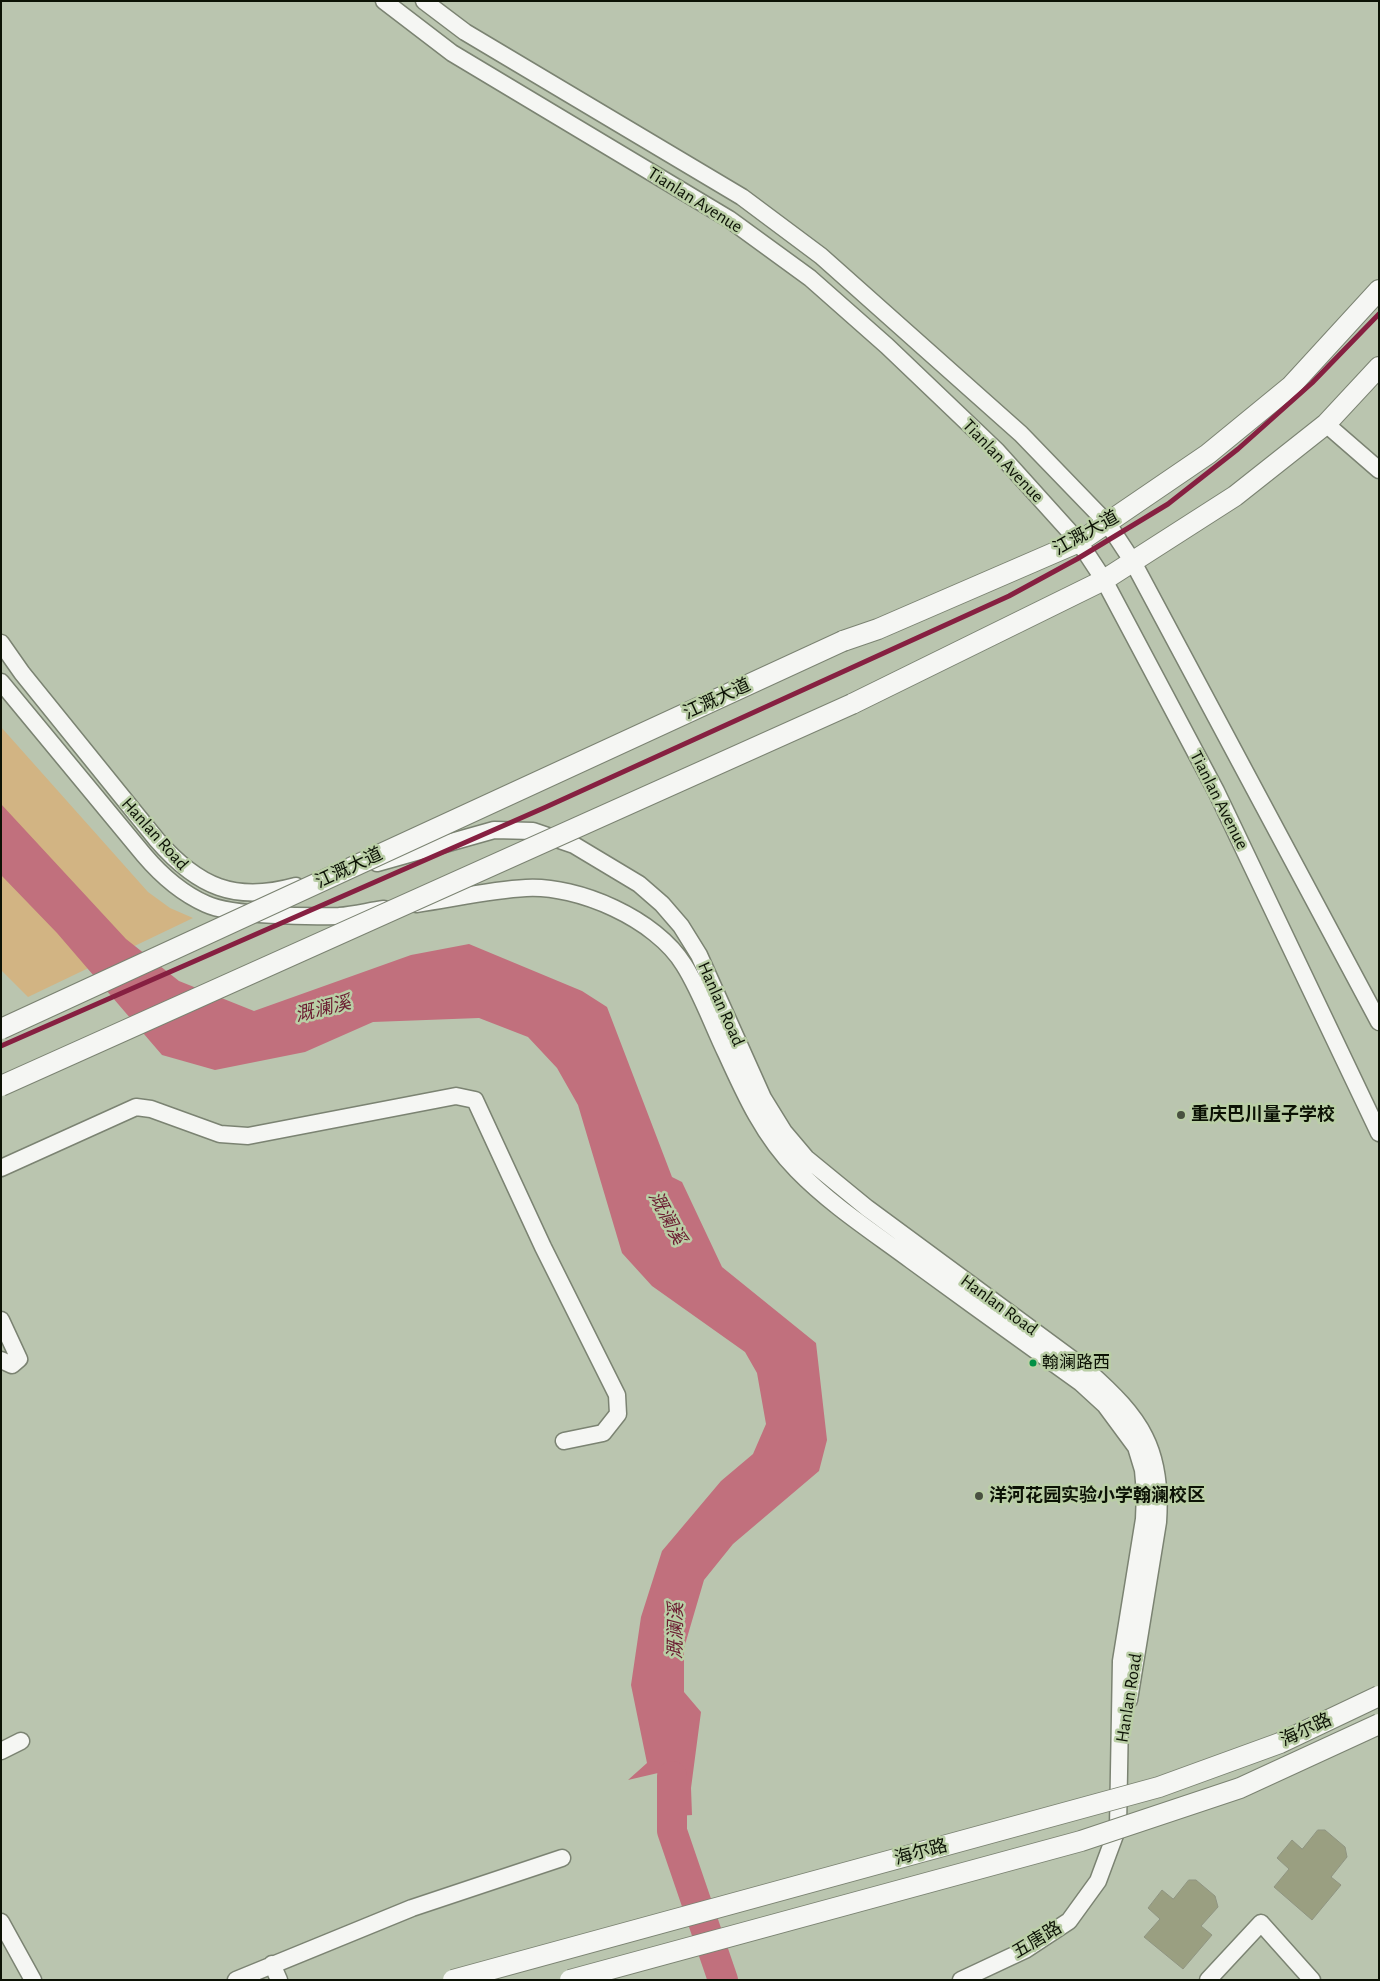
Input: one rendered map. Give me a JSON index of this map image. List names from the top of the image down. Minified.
{"streets":{"main road":["江溉大道","海尔路"],"street":["Tianlan Avenue","Hanlan Road","五唐路"]},"crossings":[["Tianlan Avenue","江溉大道"],["Hanlan Road","五唐路"]],"water":["溉澜溪"],"places":["重庆巴川量子学校","翰澜路西","洋河花园实验小学翰澜校区"]}
